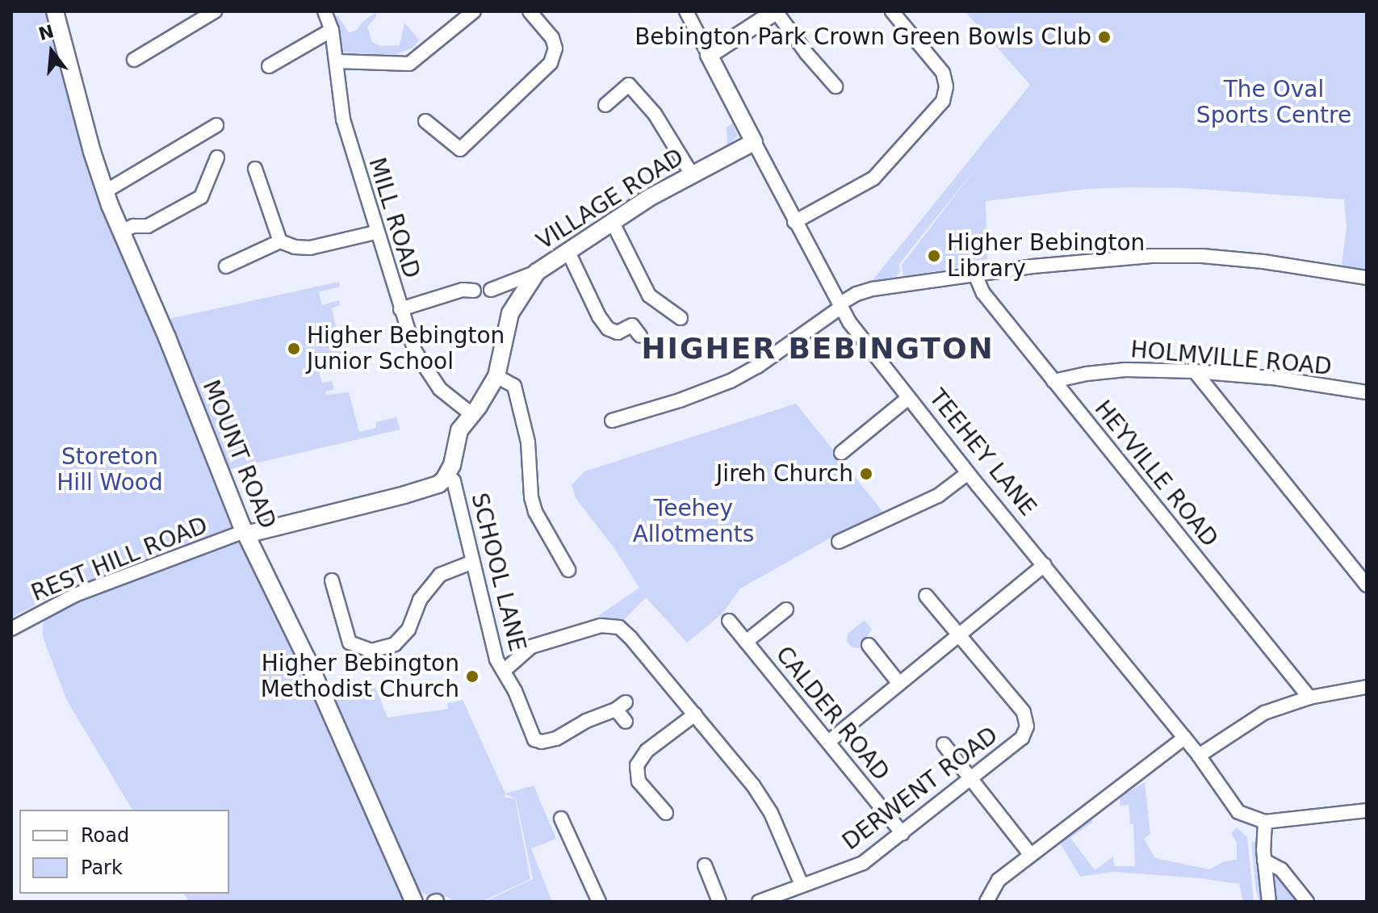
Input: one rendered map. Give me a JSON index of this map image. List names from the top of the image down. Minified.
{"streets":{"main road":["VILLAGE ROAD","TEEHEY LANE","MOUNT ROAD"],"street":["MILL ROAD","HOLMVILLE ROAD","HEYVILLE ROAD","REST HILL ROAD","SCHOOL LANE","CALDER ROAD","DERWENT ROAD"]},"crossings":[["VILLAGE ROAD","MILL ROAD"],["VILLAGE ROAD","TEEHEY LANE"],["VILLAGE ROAD","SCHOOL LANE"],["HOLMVILLE ROAD","HEYVILLE ROAD"],["MOUNT ROAD","REST HILL ROAD"],["CALDER ROAD","DERWENT ROAD"]],"districts":["HIGHER BEBINGTON"],"parks":["The Oval Sports Centre","Storeton Hill Wood","Teehey Allotments"],"places":["Bebington Park Crown Green Bowls Club","Higher Bebington Library","Higher Bebington Junior School","Jireh Church","Higher Bebington Methodist Church"],"legend":["Road","Park"],"north":"top"}
